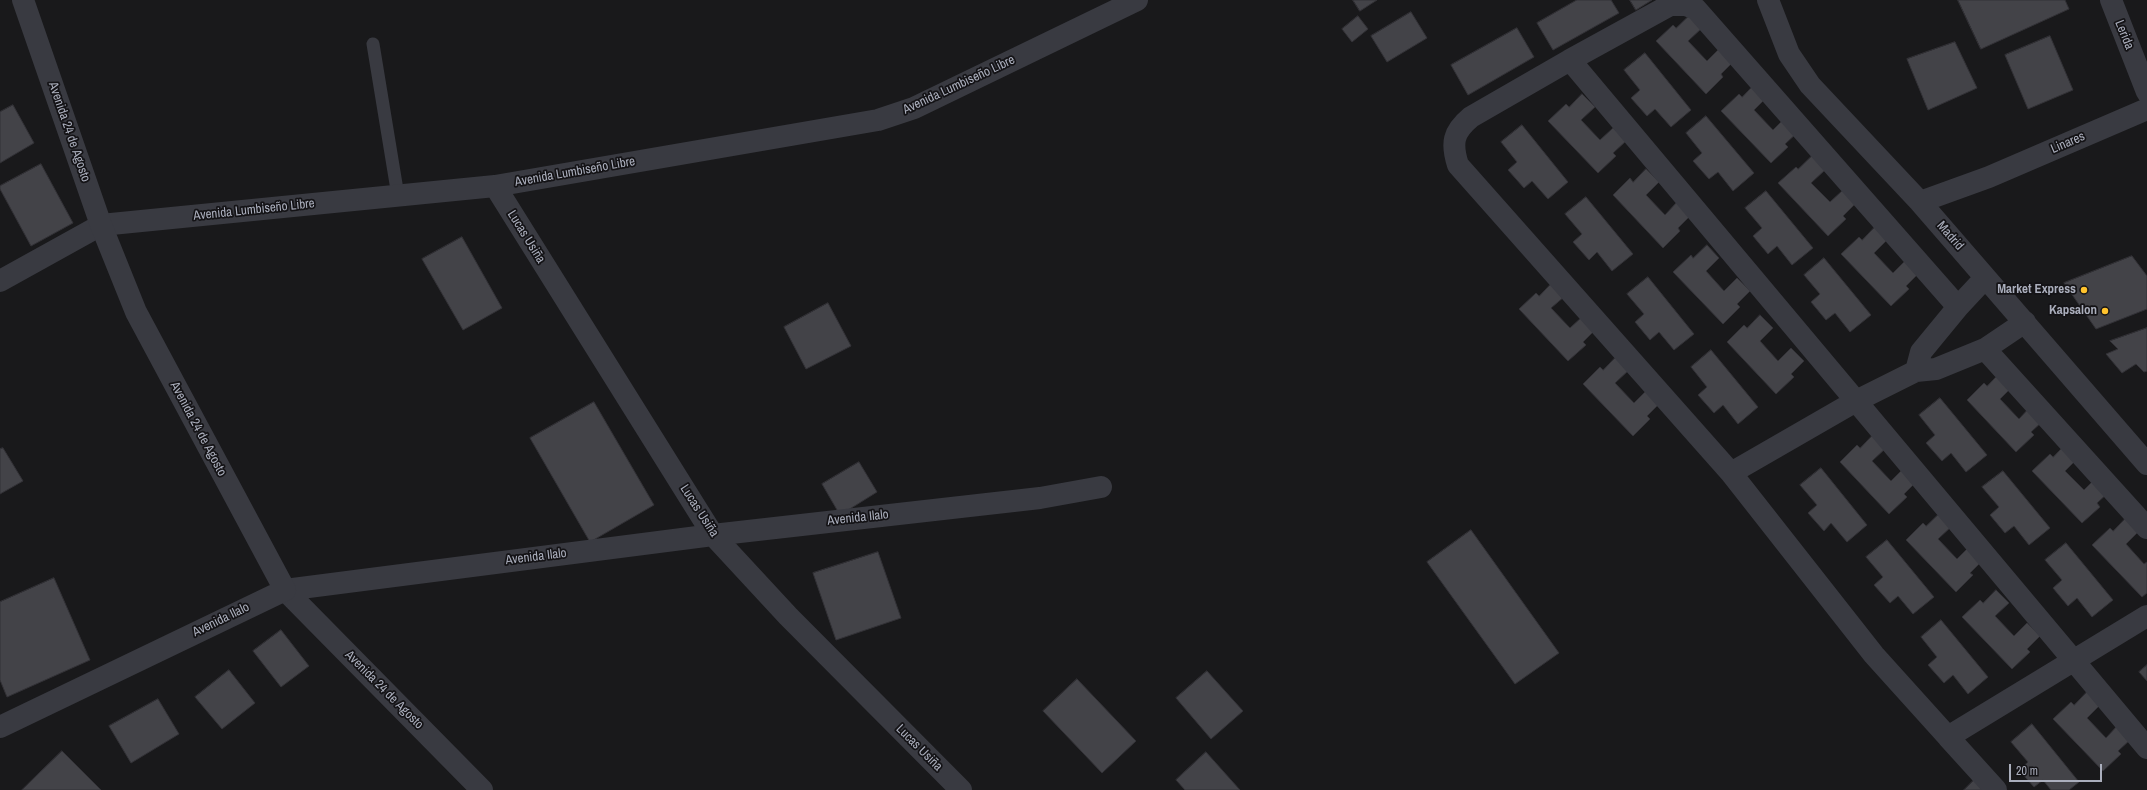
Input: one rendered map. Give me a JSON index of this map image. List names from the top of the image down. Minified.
{"streets":{"street":["Lerida","Avenida Lumbiseño Libre","Avenida 24 de Agosto","Linares","Madrid","Lucas Usiña","Avenida Ilalo"]},"crossings":[["Avenida Lumbiseño Libre","Avenida 24 de Agosto"],["Avenida Lumbiseño Libre","Lucas Usiña"],["Avenida 24 de Agosto","Avenida Ilalo"],["Linares","Madrid"],["Lucas Usiña","Avenida Ilalo"]],"places":["Market Express","Kapsalon"],"scale_bar":"20 m"}
